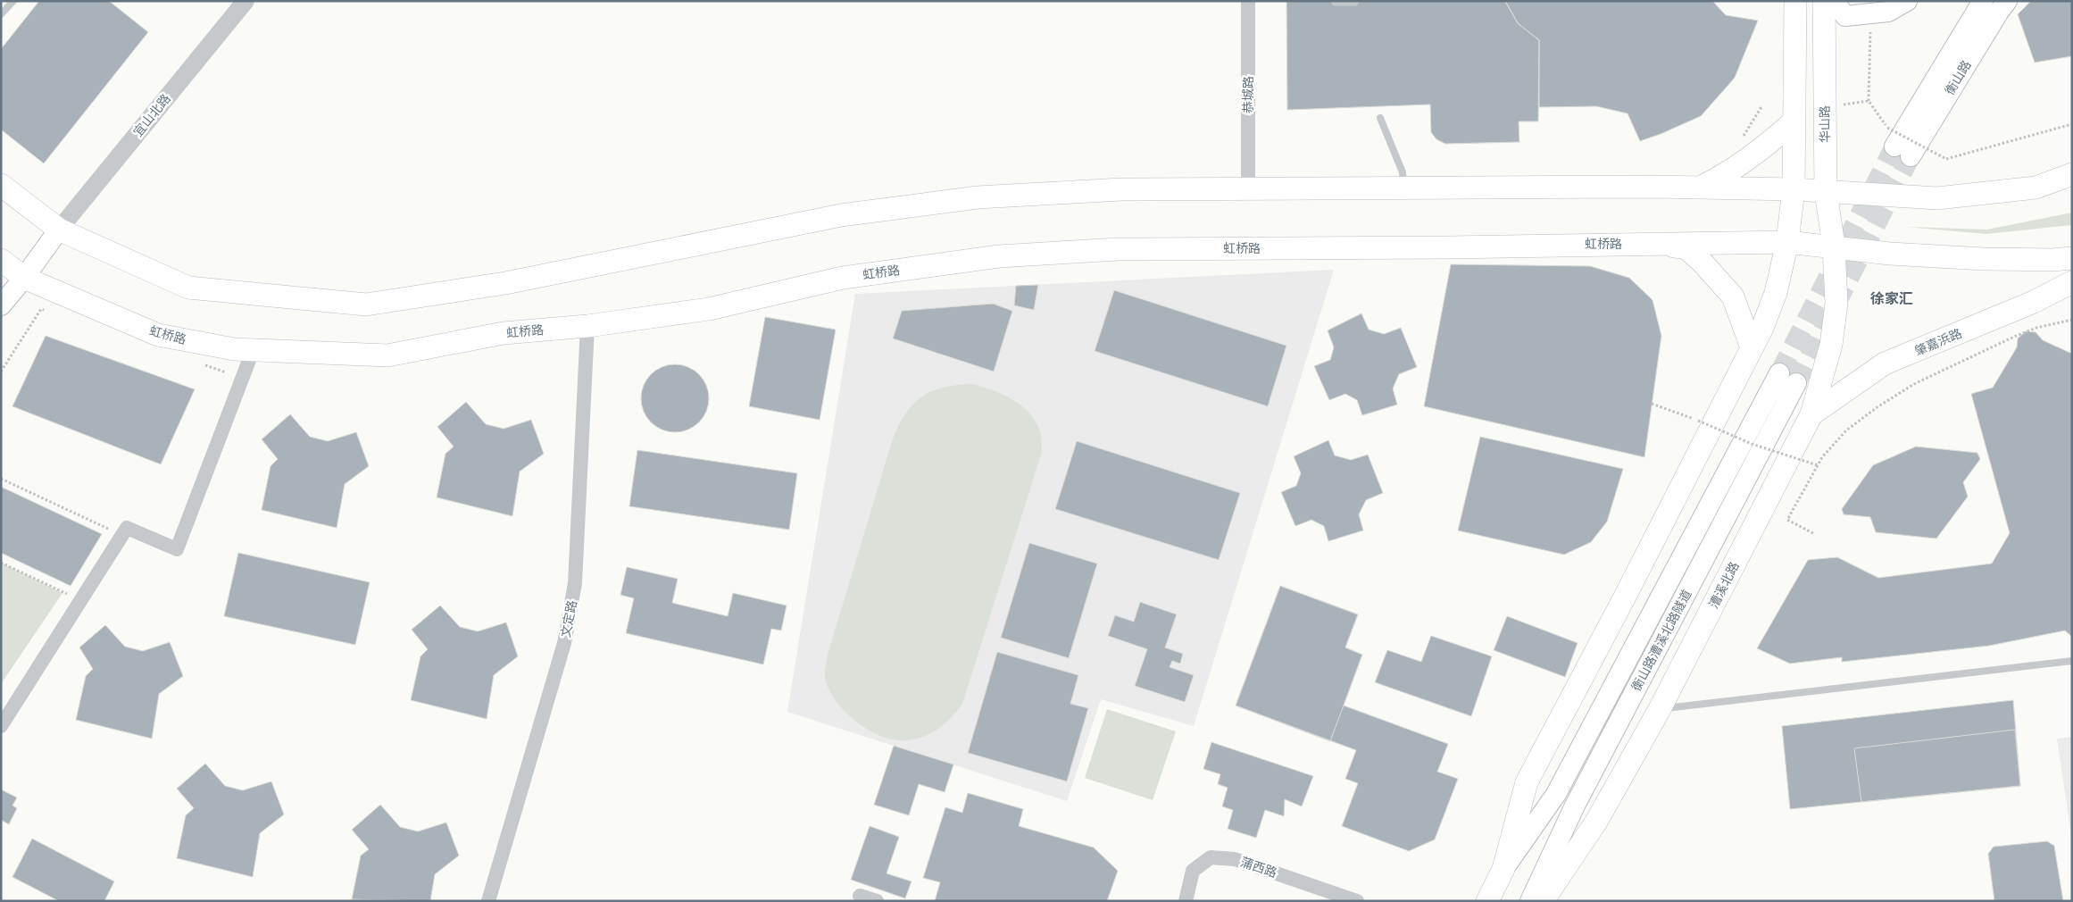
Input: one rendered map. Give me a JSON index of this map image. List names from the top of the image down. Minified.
{"streets":{"main road":["衡山路","华山路","虹桥路","肇嘉浜路","漕溪北路","衡山路漕溪北路隧道"],"street":["恭城路","宜山北路","文定路","蒲西路"]},"crossings":[["华山路","漕溪北路"],["虹桥路","文定路"],["肇嘉浜路","漕溪北路"]],"districts":["徐家汇"]}
